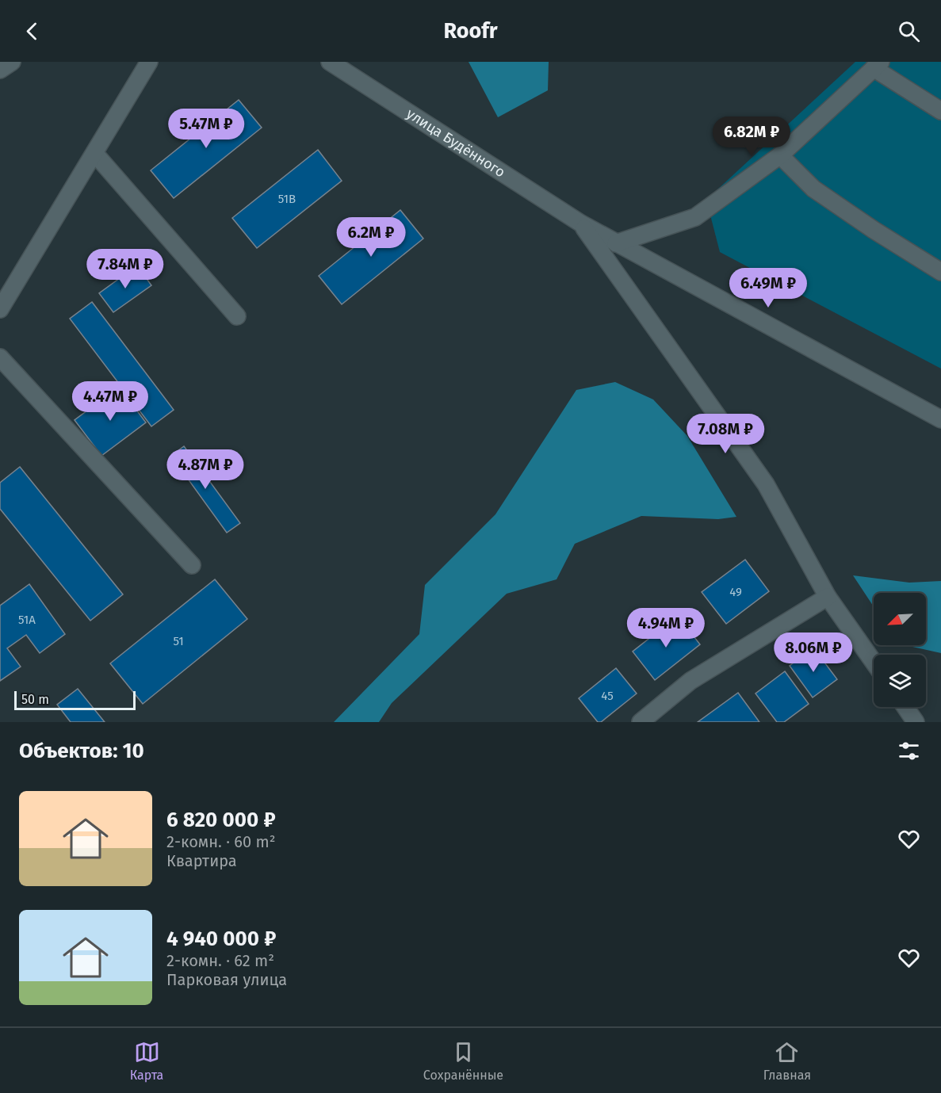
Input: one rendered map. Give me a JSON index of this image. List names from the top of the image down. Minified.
{"streets":{"street":["улица Будённого"]},"house_numbers":["51В","49","51А","51","45"],"scale_bar":"50 m","north":"bottom left","page":{"header":"Roofr","price":["5.47M ₽","6.82M ₽","6.2M ₽","7.84M ₽","6.49M ₽","4.47M ₽","7.08M ₽","4.87M ₽","4.94M ₽","8.06M ₽"],"scale":"50 m","heading":"Объектов: 10","list":[{"name":"6 820 000 ₽","note":"2-комн. · 60 m² · Квартира"},{"name":"4 940 000 ₽","note":"2-комн. · 62 m² · Парковая улица"}],"tabs":["Карта","Сохранённые","Главная"]}}
